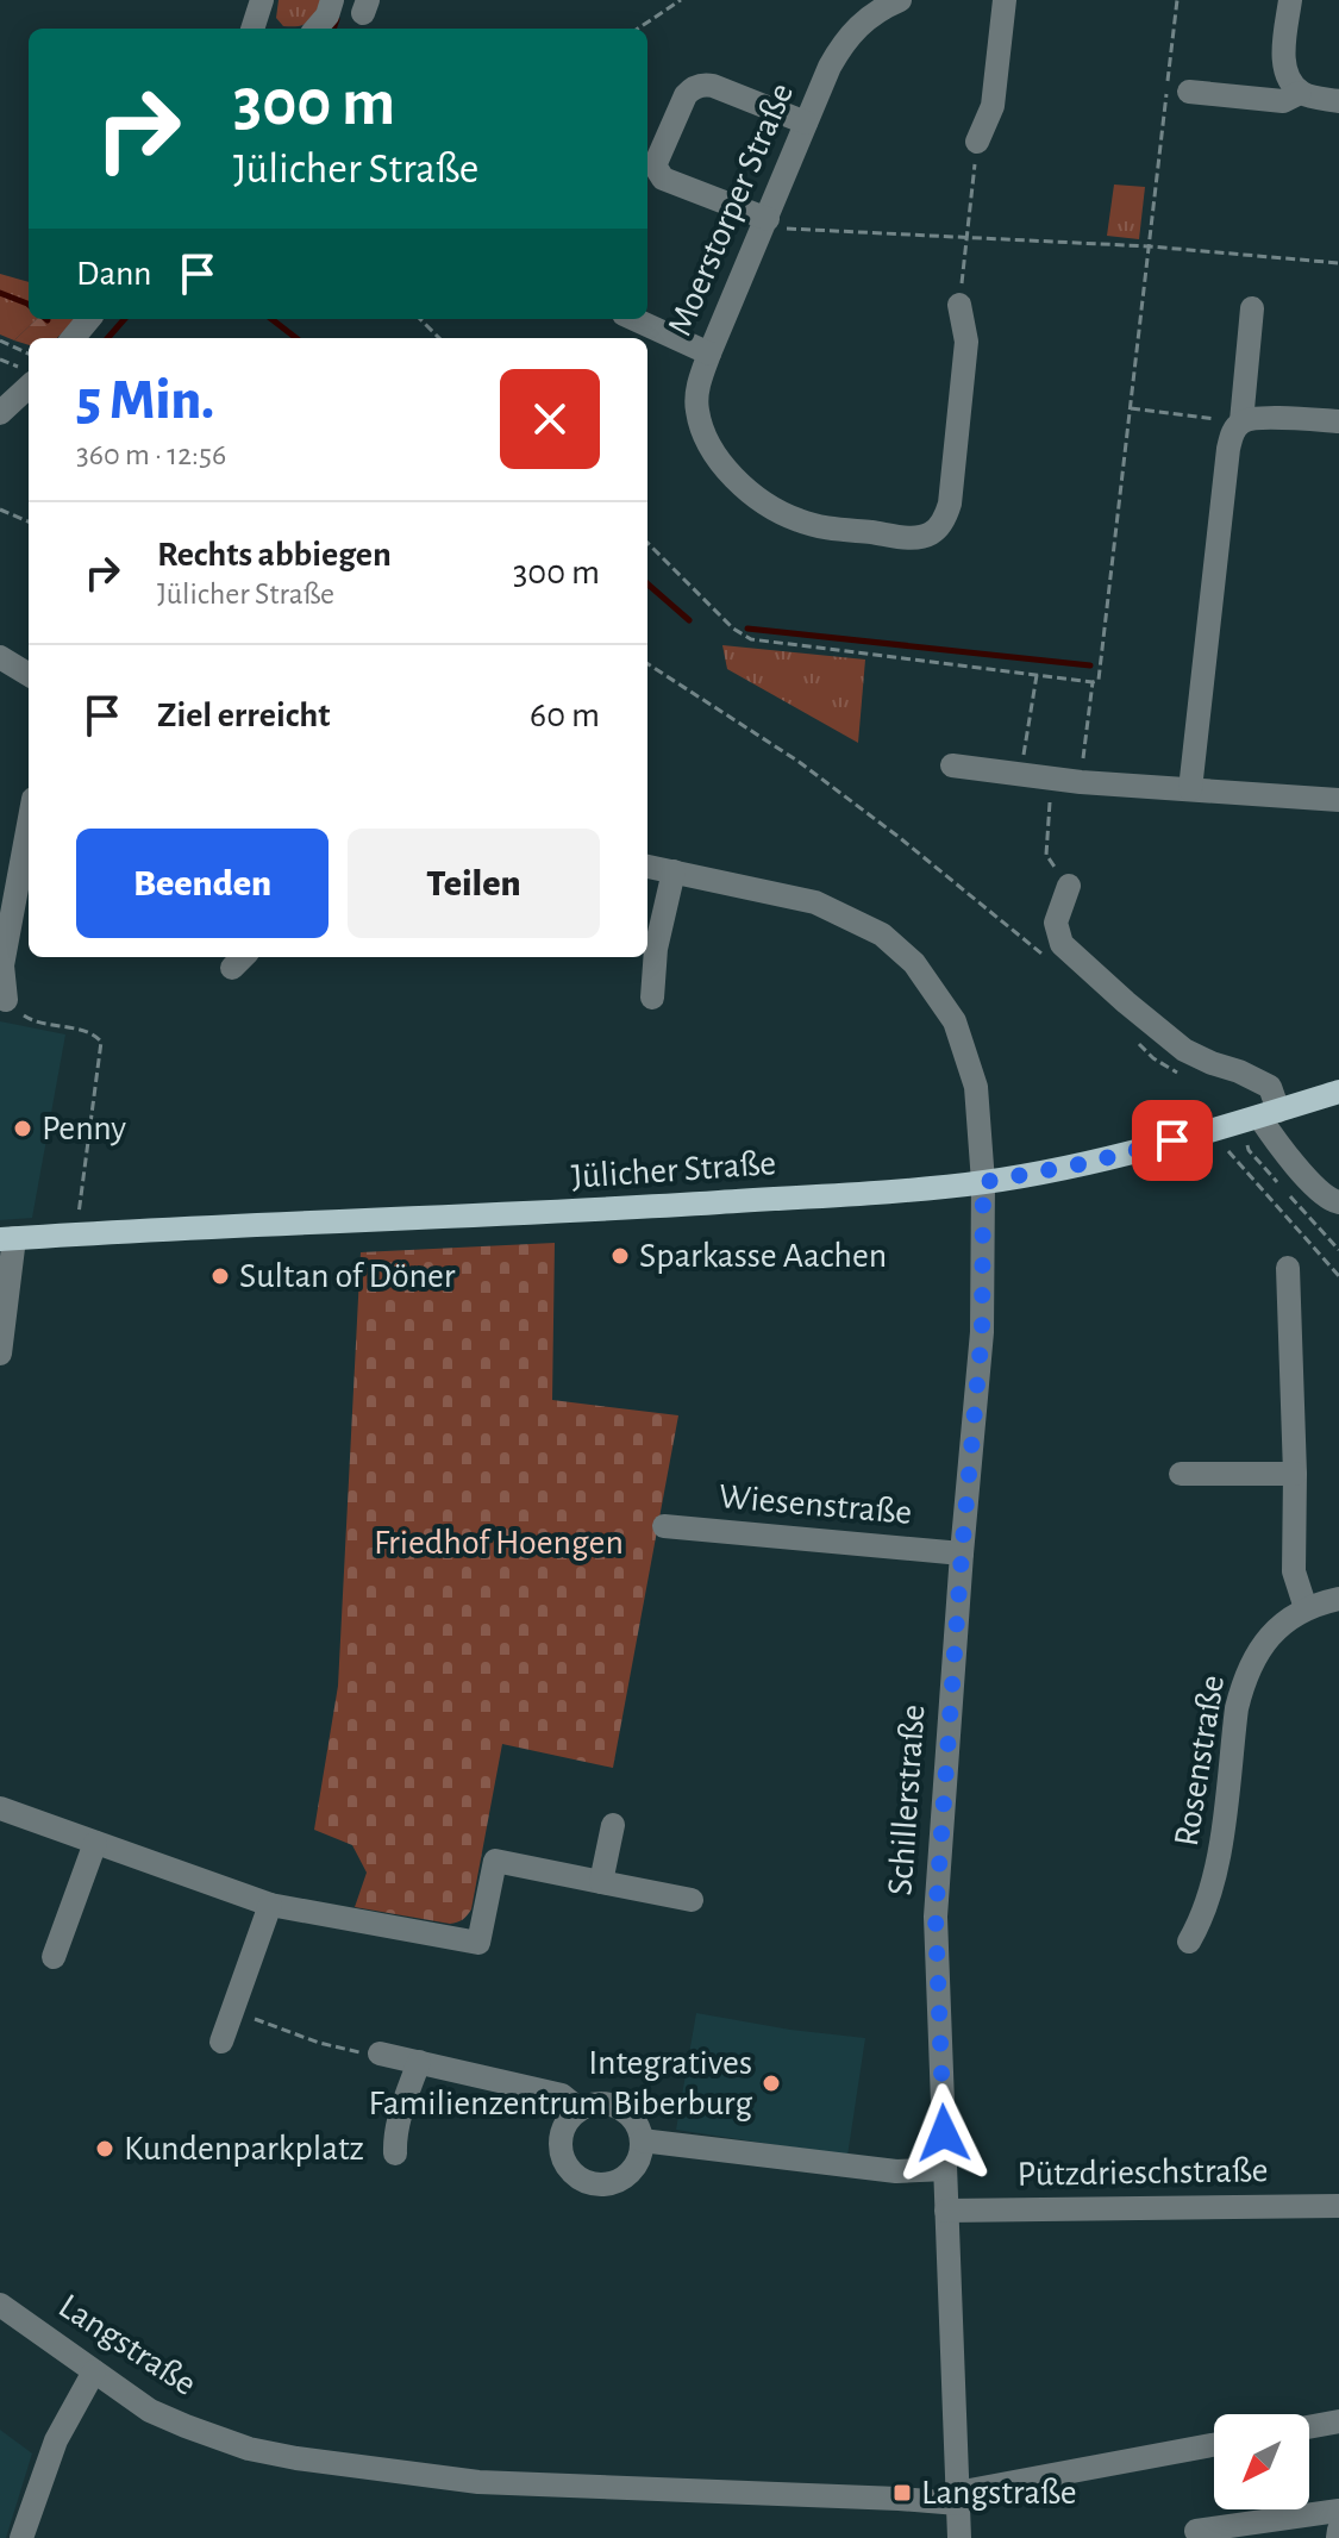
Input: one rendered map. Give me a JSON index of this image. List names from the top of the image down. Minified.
{"streets":{"main road":["Jülicher Straße"],"street":["Moerstorper Straße","Wiesenstraße","Rosenstraße","Schillerstraße","Pützdrieschstraße","Langstraße"]},"crossings":[["Jülicher Straße","Schillerstraße"],["Wiesenstraße","Schillerstraße"],["Schillerstraße","Pützdrieschstraße"],["Schillerstraße","Langstraße"]],"parks":["Friedhof Hoengen"],"places":{"other":["Penny","Sparkasse Aachen","Sultan of Döner","Integratives Familienzentrum Biberburg","Kundenparkplatz"],"transit":["Langstraße"]},"north":"bottom left","page":{"turn":["300 m","Jülicher Straße"],"then":"Dann","heading":["5 Min.","360 m · 12:56"],"list":[{"name":"Rechts abbiegen","note":"Jülicher Straße","value":"300 m"},{"name":"Ziel erreicht","value":"60 m"}],"buttons":["Beenden","Teilen"]}}
